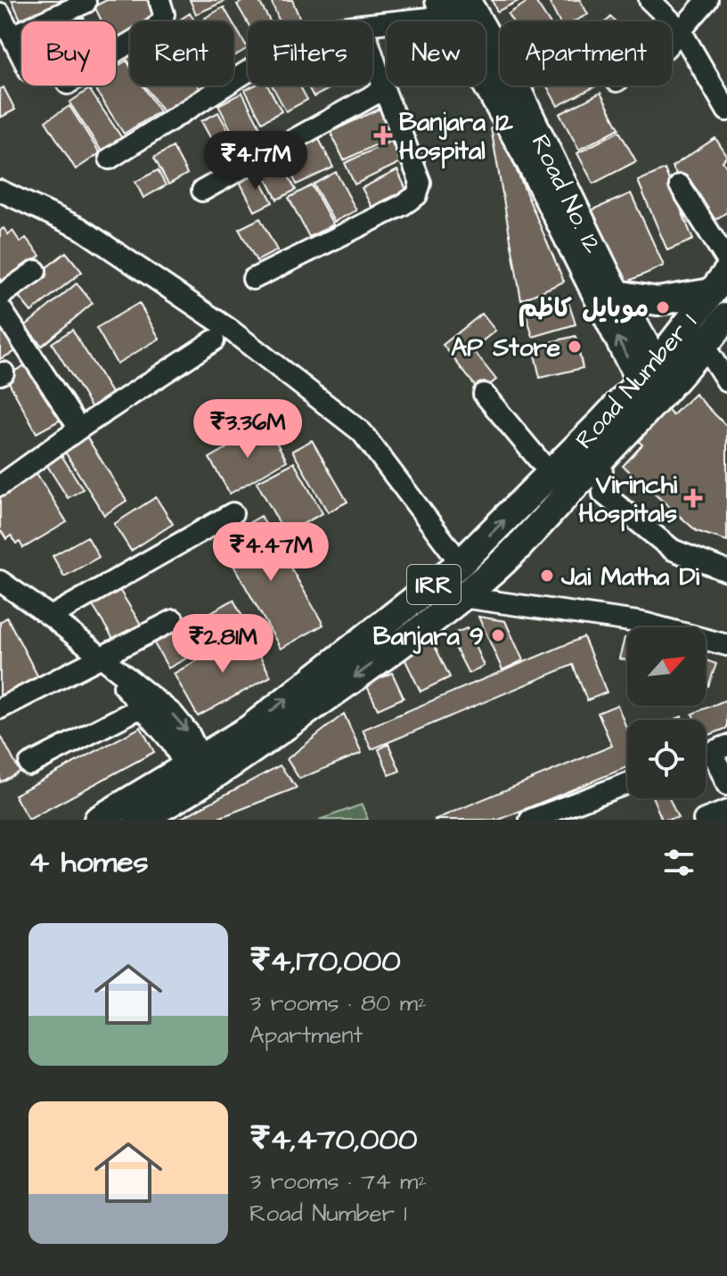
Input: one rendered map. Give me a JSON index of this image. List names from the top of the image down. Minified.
{"streets":{"main road":["Road No. 12","Road Number 1","IRR"]},"crossings":[["Road No. 12","Road Number 1"]],"places":{"health":["Banjara 12 Hospital","Virinchi Hospitals"],"other":["موبايل كاظم","AP Store","Jai Matha Di","Banjara 9"]},"north":"top right","page":{"chip":["Buy","Rent","Filters","New","Apartment"],"price":["₹4.17M","₹3.36M","₹4.47M","₹2.81M"],"heading":"4 homes","list":[{"name":"₹4,170,000","note":"3 rooms · 80 m² · Apartment"},{"name":"₹4,470,000","note":"3 rooms · 74 m² · Road Number 1"}]}}
